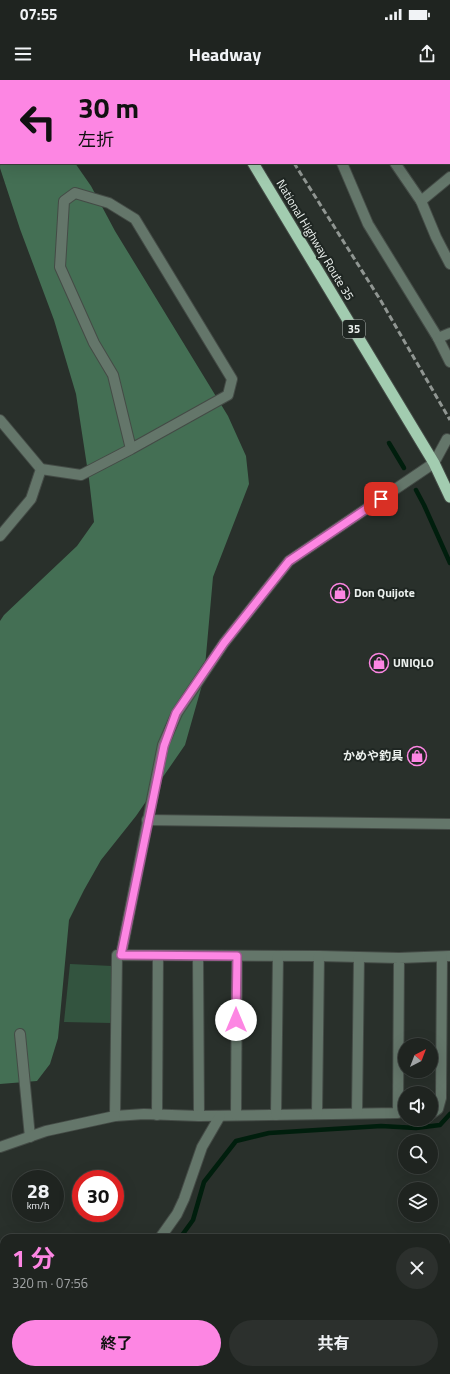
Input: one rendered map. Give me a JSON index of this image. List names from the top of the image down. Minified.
{"streets":{"highway":["National Highway Route 35","35"]},"places":{"shop":["Don Quijote","UNIQLO","かめや釣具"]},"north":"top right","page":{"status":"07:55","header":"Headway","turn":["30 m","左折"],"speed":"28 km/h","limit":"30","heading":["1 分","320 m · 07:56"],"buttons":["終了","共有"]}}
